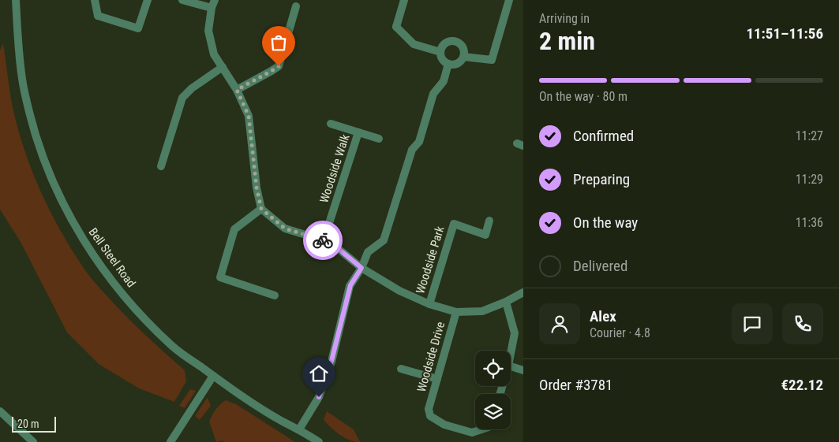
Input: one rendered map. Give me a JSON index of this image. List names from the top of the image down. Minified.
{"streets":{"street":["Woodside Walk","Bell Steel Road","Woodside Park","Woodside Drive"]},"scale_bar":"20 m","page":{"heading":["2 min","Arriving in","11:51–11:56"],"panel":["Alex","Courier · 4.8","Order #3781","€22.12"],"bar":"On the way · 80 m","list":[["Confirmed","11:27"],["Preparing","11:29"],["On the way","11:36"],"Delivered"],"scale":"20 m"}}
